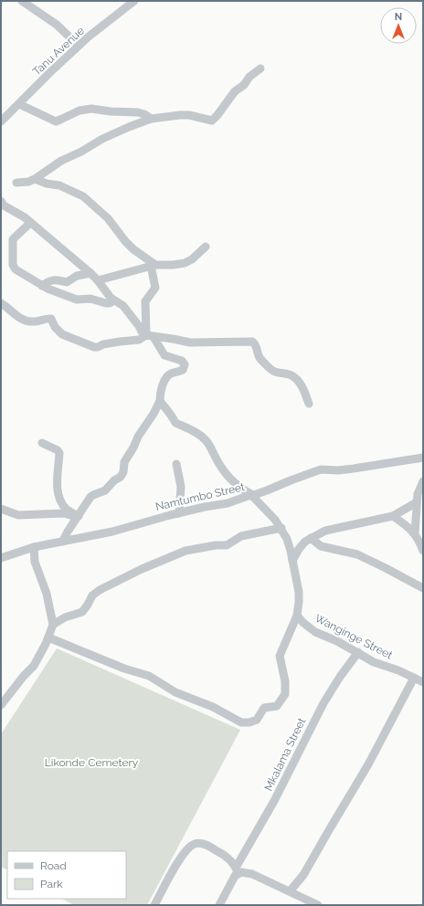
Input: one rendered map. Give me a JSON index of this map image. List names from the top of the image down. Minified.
{"streets":{"street":["Tanu Avenue","Namtumbo Street","Wanginge Street","Mkalama Street"]},"crossings":[["Namtumbo Street","Wanginge Street"],["Wanginge Street","Mkalama Street"]],"parks":["Likonde Cemetery"],"legend":["Road","Park"],"north":"top"}
